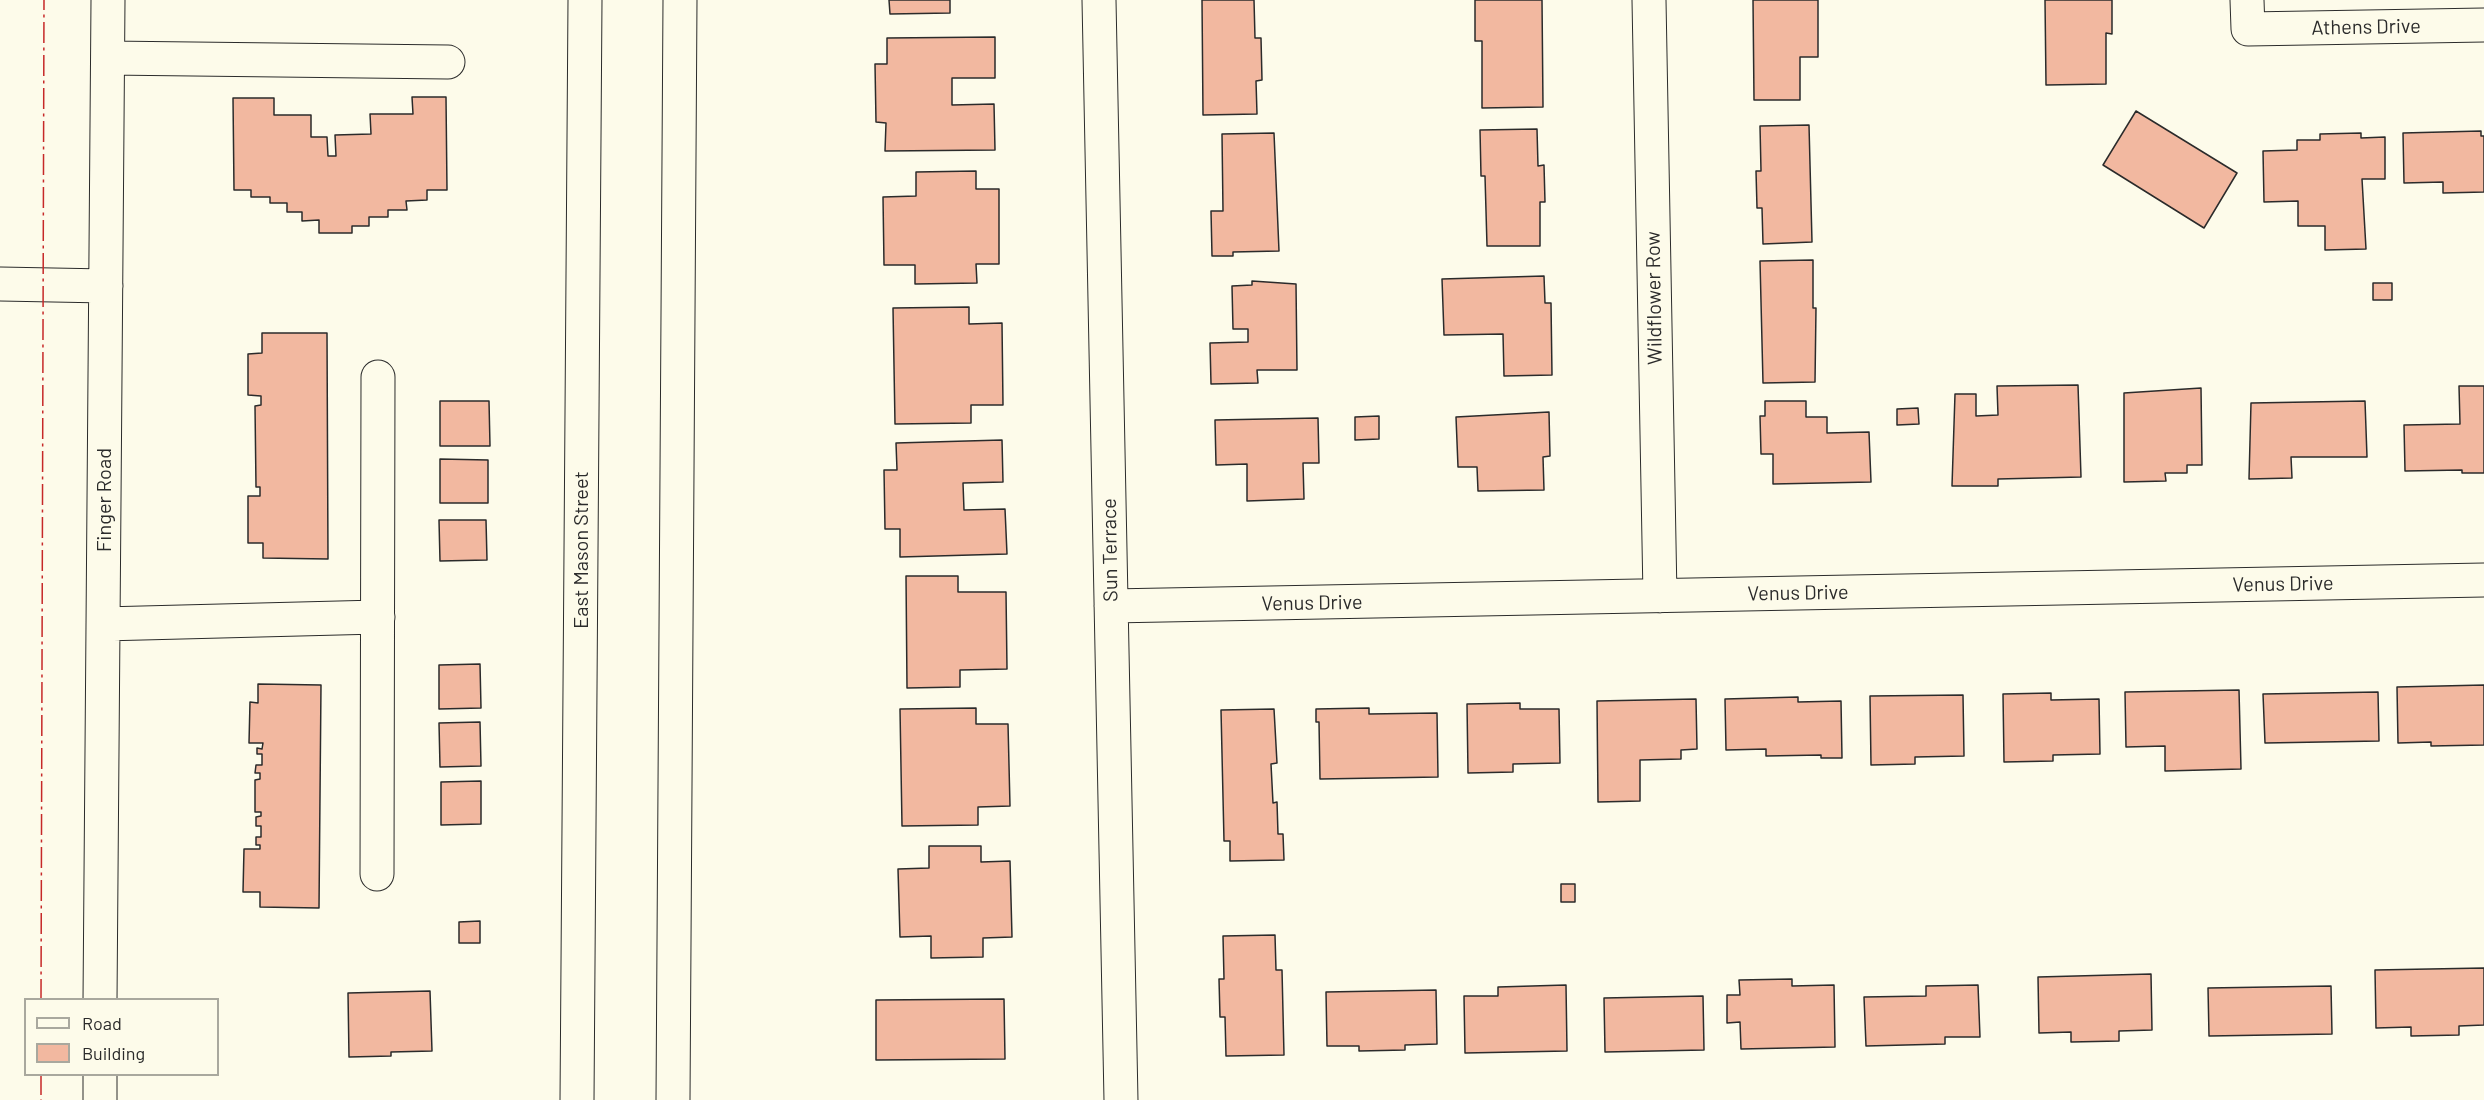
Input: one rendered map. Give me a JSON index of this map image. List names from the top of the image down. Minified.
{"streets":{"street":["Athens Drive","Wildflower Row","Finger Road","East Mason Street","Sun Terrace","Venus Drive"]},"crossings":[["Wildflower Row","Venus Drive"],["Sun Terrace","Venus Drive"]],"legend":["Road","Building"]}
